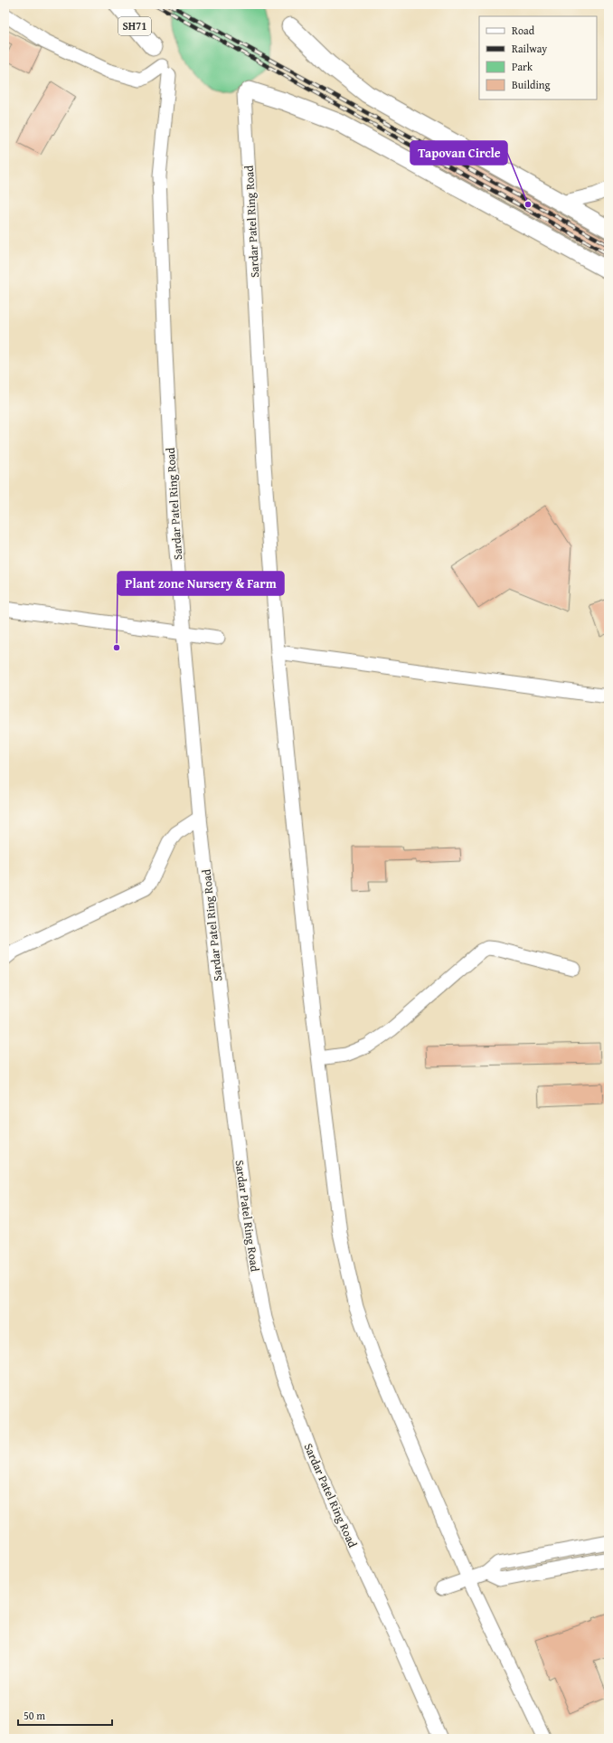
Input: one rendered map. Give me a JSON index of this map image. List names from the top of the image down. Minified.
{"streets":{"main road":["SH71"],"street":["Sardar Patel Ring Road"]},"places":["Tapovan Circle","Plant zone Nursery & Farm"],"legend":["Road","Railway","Park","Building"],"scale_bar":"50 m"}
